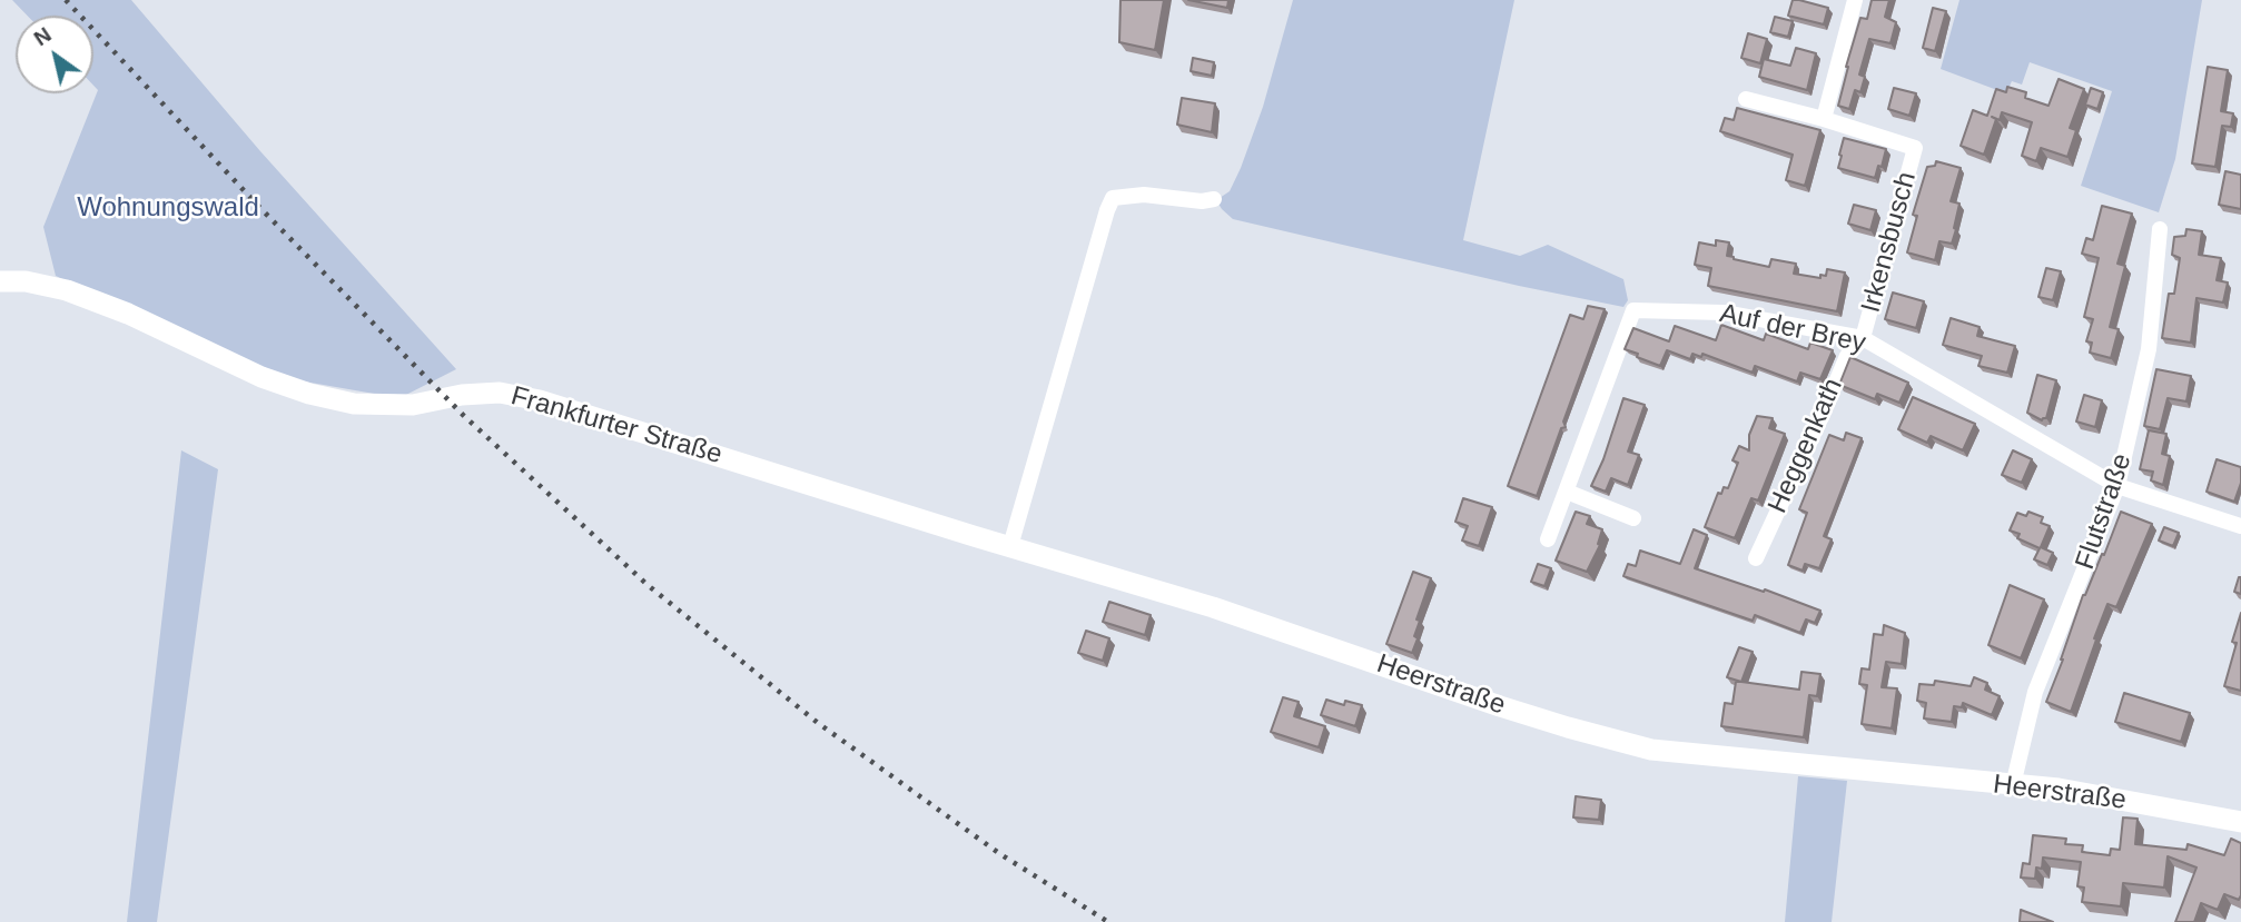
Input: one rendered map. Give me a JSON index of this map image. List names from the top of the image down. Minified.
{"streets":{"main road":["Frankfurter Straße","Heerstraße"],"street":["Irkensbusch","Auf der Brey","Heggenkath","Flutstraße"]},"crossings":[["Irkensbusch","Auf der Brey"],["Irkensbusch","Heggenkath"],["Auf der Brey","Heggenkath"],["Auf der Brey","Flutstraße"],["Frankfurter Straße","Heerstraße"],["Flutstraße","Heerstraße"]],"parks":["Wohnungswald"],"north":"top left"}
